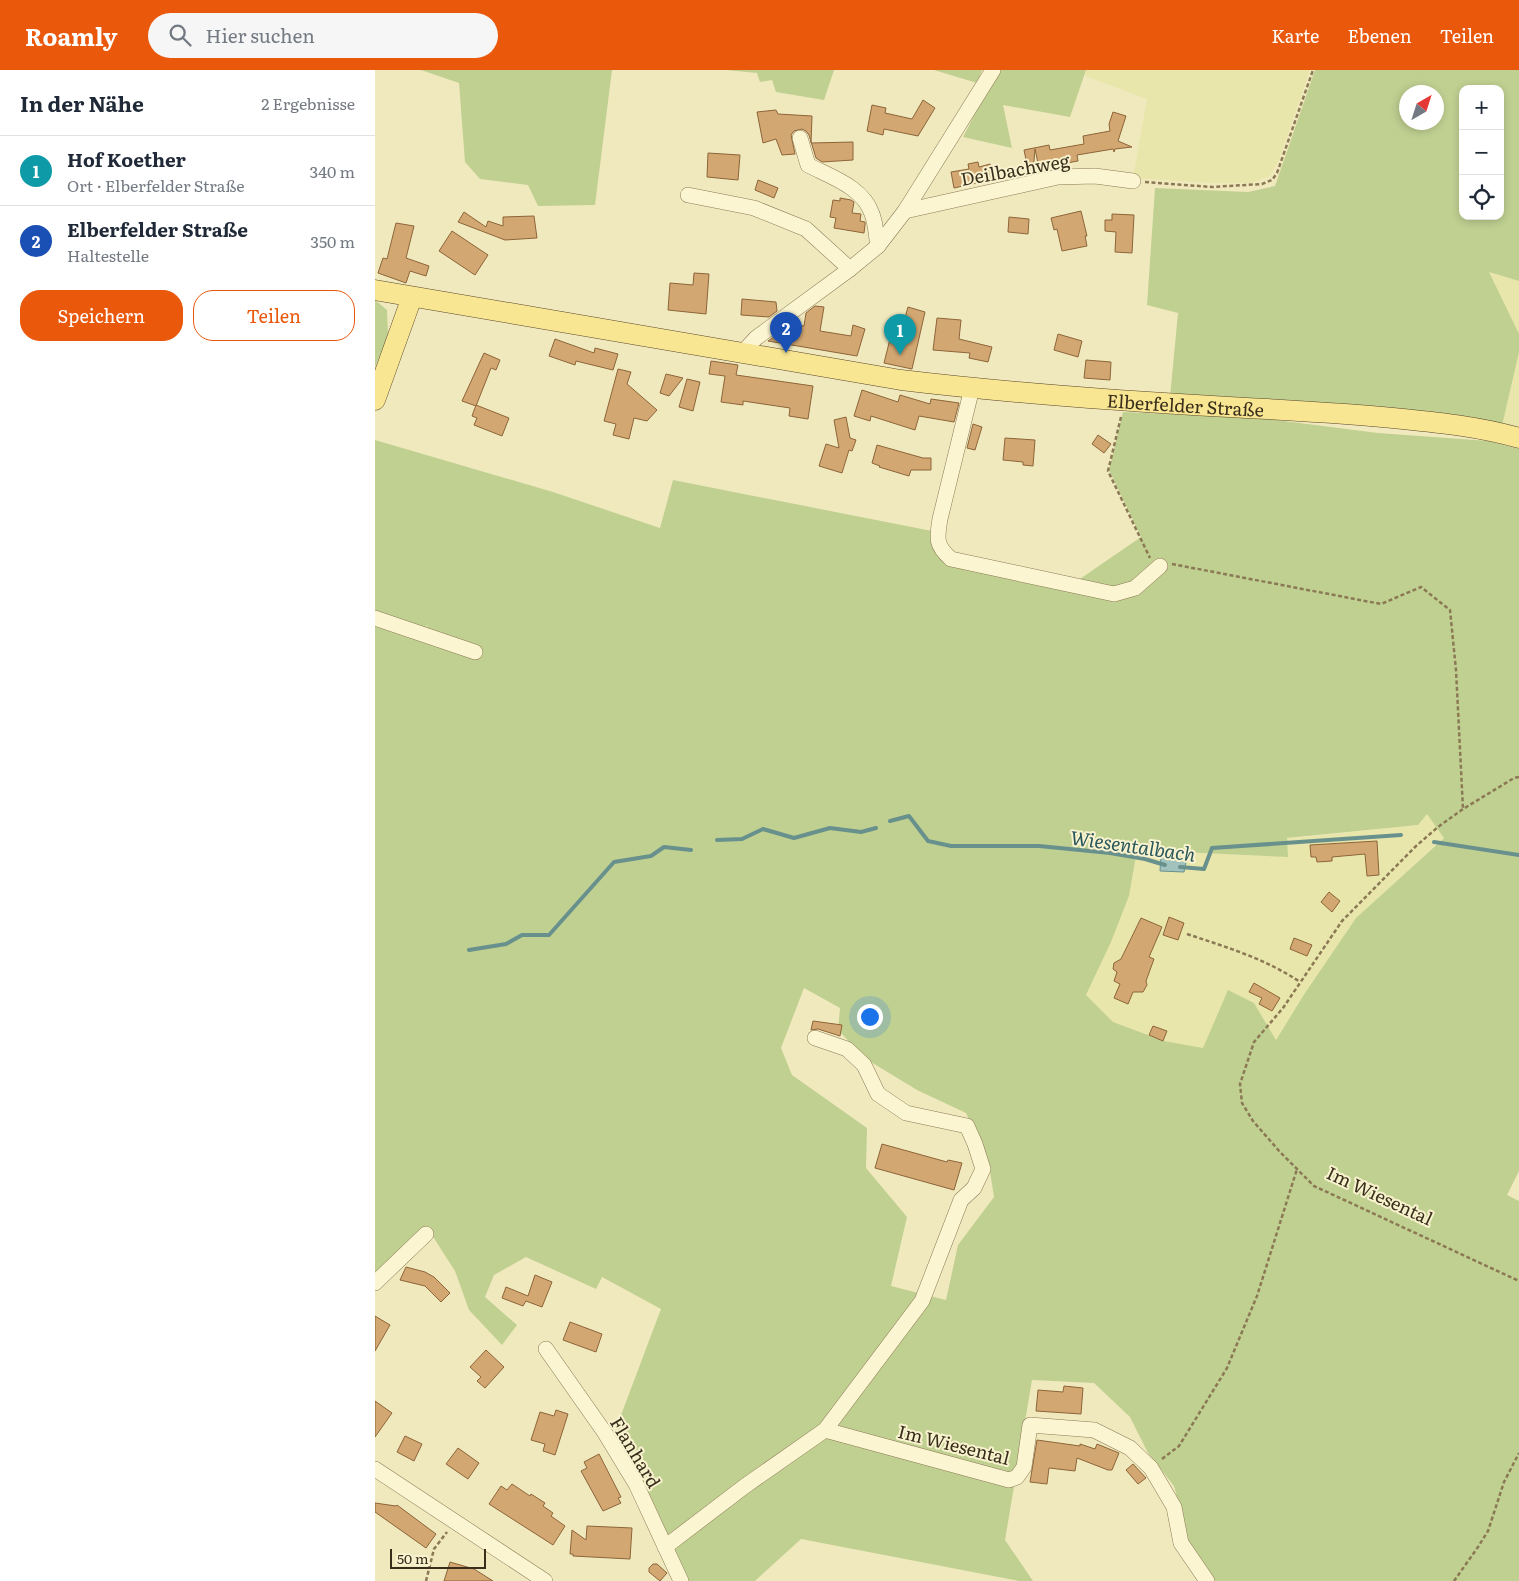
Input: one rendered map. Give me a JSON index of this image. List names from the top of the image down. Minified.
{"streets":{"main road":["Elberfelder Straße"],"street":["Deilbachweg","Im Wiesental","Flanhard"]},"crossings":[["Deilbachweg","Elberfelder Straße"]],"water":["Wiesentalbach"],"scale_bar":"50 m","north":"top right","page":{"header":"Roamly","search":"Hier suchen","nav":["Karte","Ebenen","Teilen"],"heading":["In der Nähe","2 Ergebnisse"],"map_buttons":["+","−"],"list":[{"mark":"1","name":"Hof Koether","note":"Ort · Elberfelder Straße","value":"340 m"},{"mark":"2","name":"Elberfelder Straße","note":"Haltestelle","value":"350 m"}],"buttons":["Speichern","Teilen"],"pins":["2","1"],"scale":"50 m"}}
